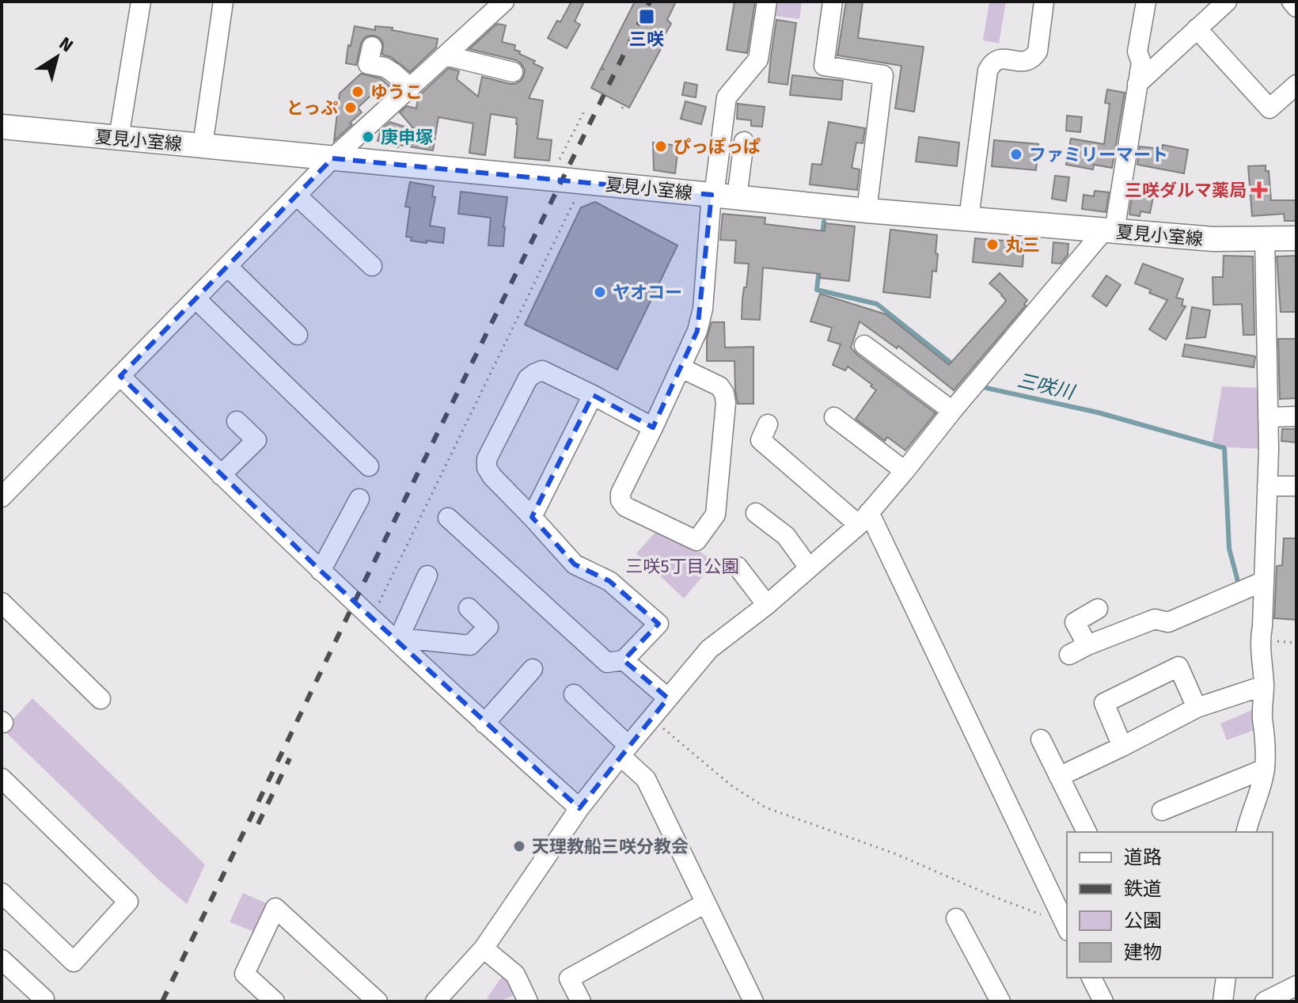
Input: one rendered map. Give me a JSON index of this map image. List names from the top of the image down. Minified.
{"streets":{"main road":["夏見小室線"]},"water":["三咲川"],"parks":["三咲5丁目公園"],"places":{"transit":["三咲"],"other":["ゆうこ","とっぷ","庚申塚","ぴっぽっぱ","ファミリーマート","丸三","ヤオコー","天理教船三咲分教会"],"health":["三咲ダルマ薬局"]},"legend":["道路","鉄道","公園","建物"],"north":"top right"}
